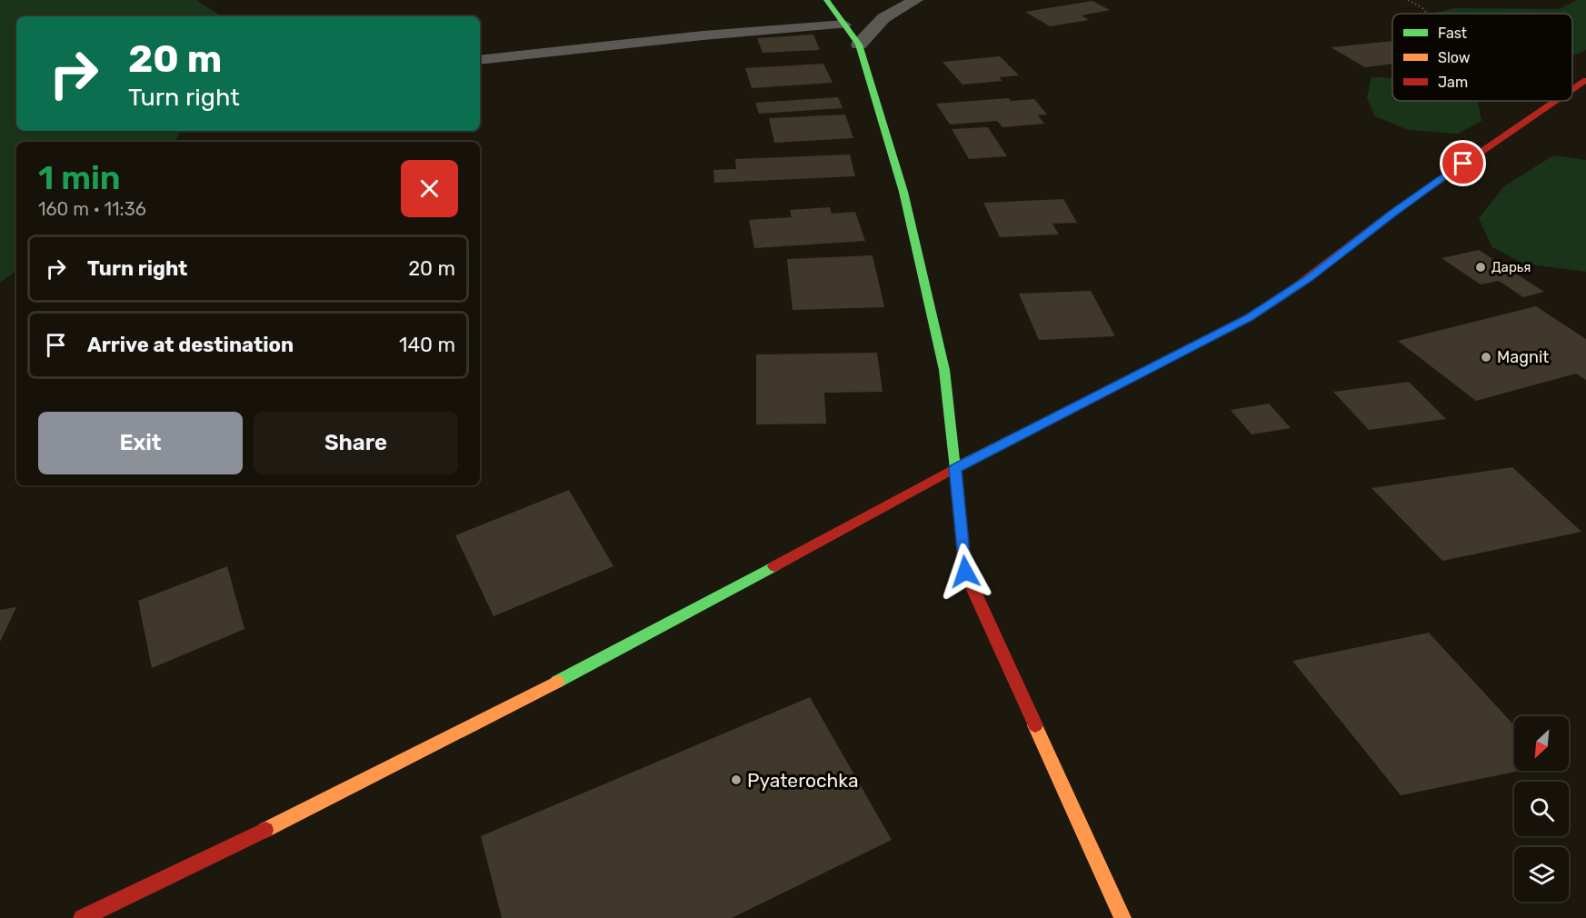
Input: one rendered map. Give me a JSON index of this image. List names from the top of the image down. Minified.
{"places":["Дарья","Magnit","Pyaterochka"],"legend":["Fast","Slow","Jam"],"north":"bottom left","page":{"turn":["20 m","Turn right"],"heading":["1 min","160 m · 11:36"],"list":[{"name":"Turn right","value":"20 m"},{"name":"Arrive at destination","value":"140 m"}],"buttons":["Exit","Share"]}}
